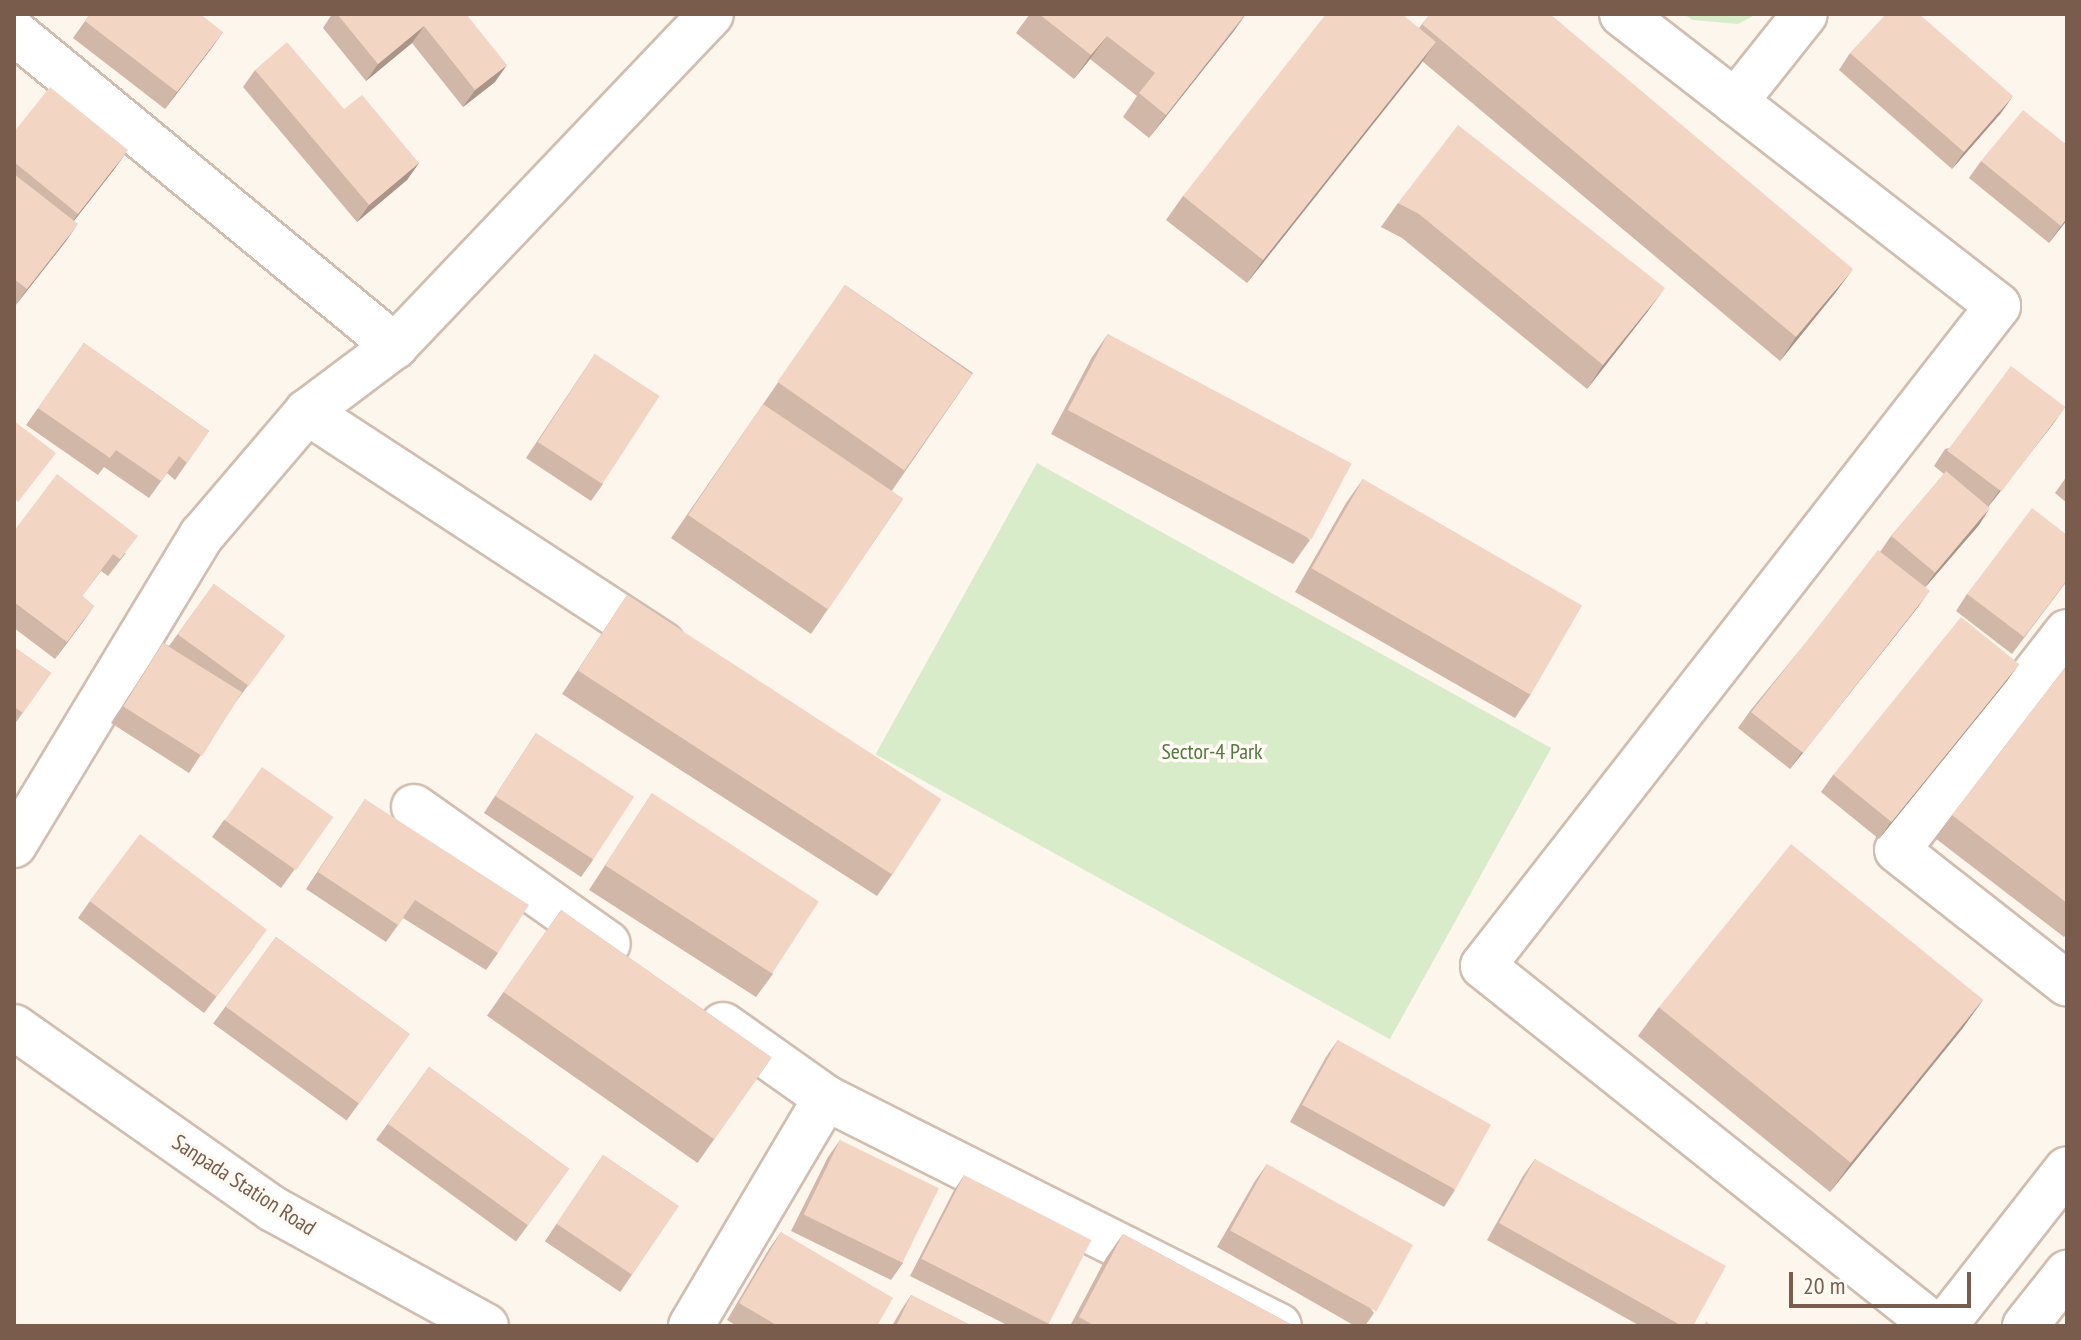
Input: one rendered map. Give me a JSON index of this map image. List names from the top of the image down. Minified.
{"streets":{"street":["Sanpada Station Road"]},"parks":["Sector-4 Park"],"scale_bar":"20 m"}
